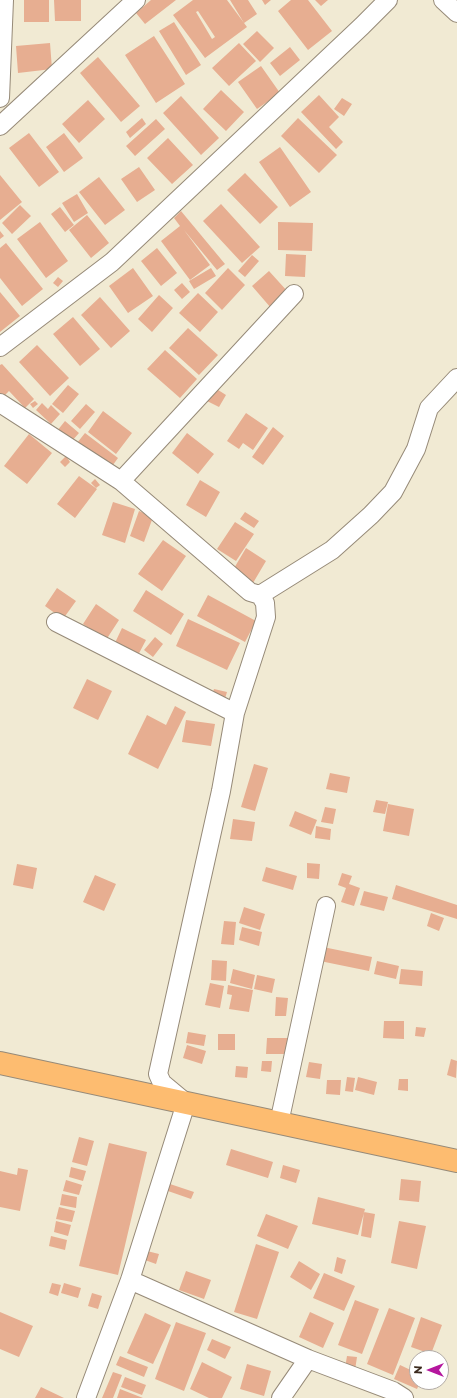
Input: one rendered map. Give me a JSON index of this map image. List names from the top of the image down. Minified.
{"north":"left"}
